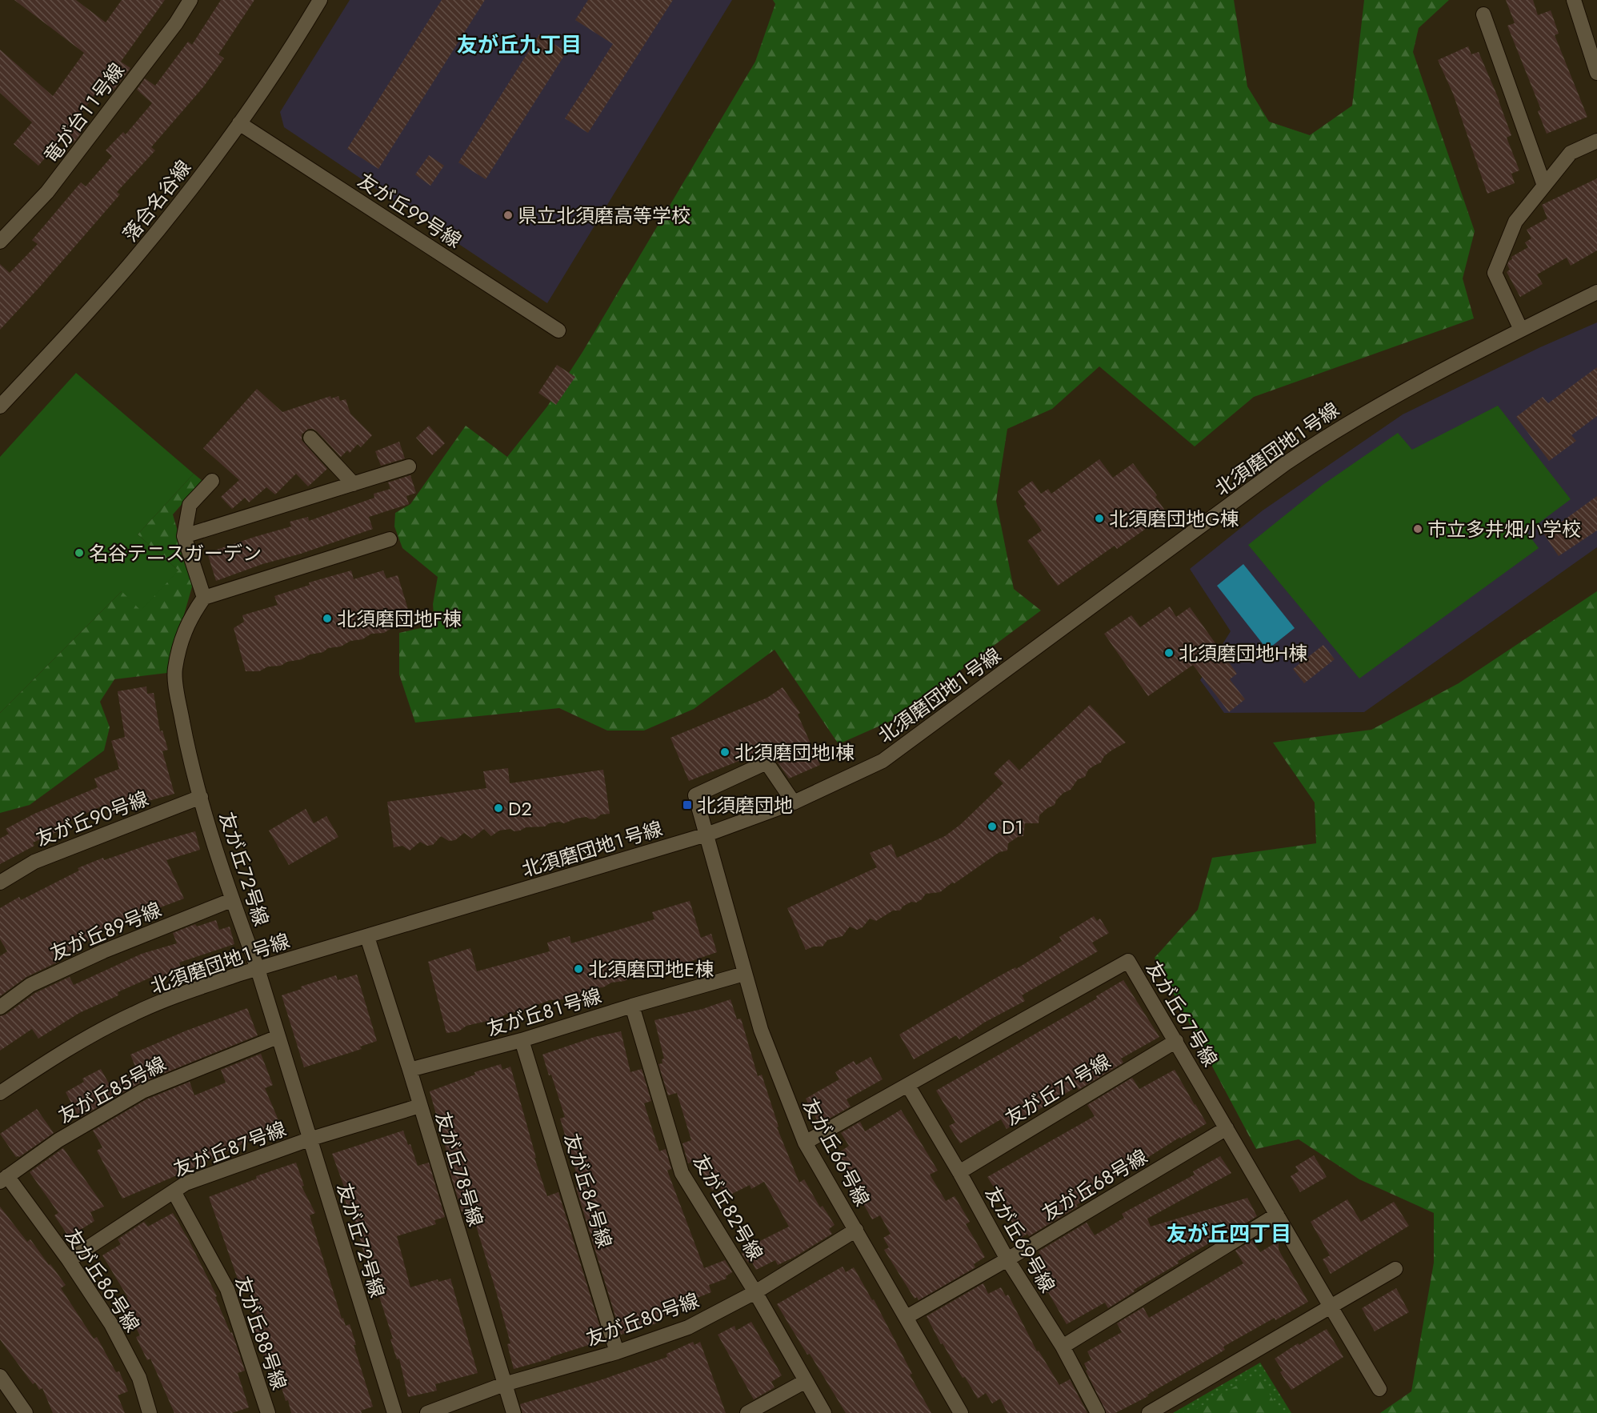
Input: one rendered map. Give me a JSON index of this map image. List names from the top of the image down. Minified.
{"streets":{"street":["竜が台１１号線","落合名谷線","友が丘９９号線","北須磨団地１号線","友が丘９０号線","友が丘７２号線","友が丘８９号線","友が丘８１号線","友が丘６７号線","友が丘８５号線","友が丘７１号線","友が丘８７号線","友が丘６６号線","友が丘７８号線","友が丘６８号線","友が丘８４号線","友が丘８２号線","友が丘６９号線","友が丘８６号線","友が丘８０号線","友が丘８８号線"]},"crossings":[["落合名谷線","友が丘９９号線"],["北須磨団地１号線","友が丘７２号線"],["北須磨団地１号線","友が丘６６号線"],["北須磨団地１号線","友が丘７８号線"],["友が丘９０号線","友が丘７２号線"],["友が丘７２号線","友が丘８９号線"],["友が丘７２号線","友が丘８５号線"],["友が丘７２号線","友が丘８７号線"],["友が丘８１号線","友が丘６６号線"],["友が丘８１号線","友が丘７８号線"],["友が丘８１号線","友が丘８４号線"],["友が丘８１号線","友が丘８２号線"],["友が丘６７号線","友が丘７１号線"],["友が丘６７号線","友が丘６６号線"],["友が丘６７号線","友が丘６８号線"],["友が丘６７号線","友が丘６９号線"],["友が丘８５号線","友が丘８６号線"],["友が丘７１号線","友が丘６９号線"],["友が丘８７号線","友が丘７８号線"],["友が丘８７号線","友が丘８６号線"],["友が丘８７号線","友が丘８８号線"],["友が丘６６号線","友が丘６８号線"],["友が丘６６号線","友が丘８０号線"],["友が丘７８号線","友が丘８０号線"],["友が丘６８号線","友が丘６９号線"],["友が丘８４号線","友が丘８０号線"],["友が丘８２号線","友が丘８０号線"]],"districts":["友が丘九丁目","友が丘四丁目"],"places":{"other":["県立北須磨高等学校","北須磨団地G棟","市立多井畑小学校","名谷テニスガーデン","北須磨団地F棟","北須磨団地H棟","北須磨団地I棟","D2","D1","北須磨団地E棟"],"transit":["北須磨団地"]}}
